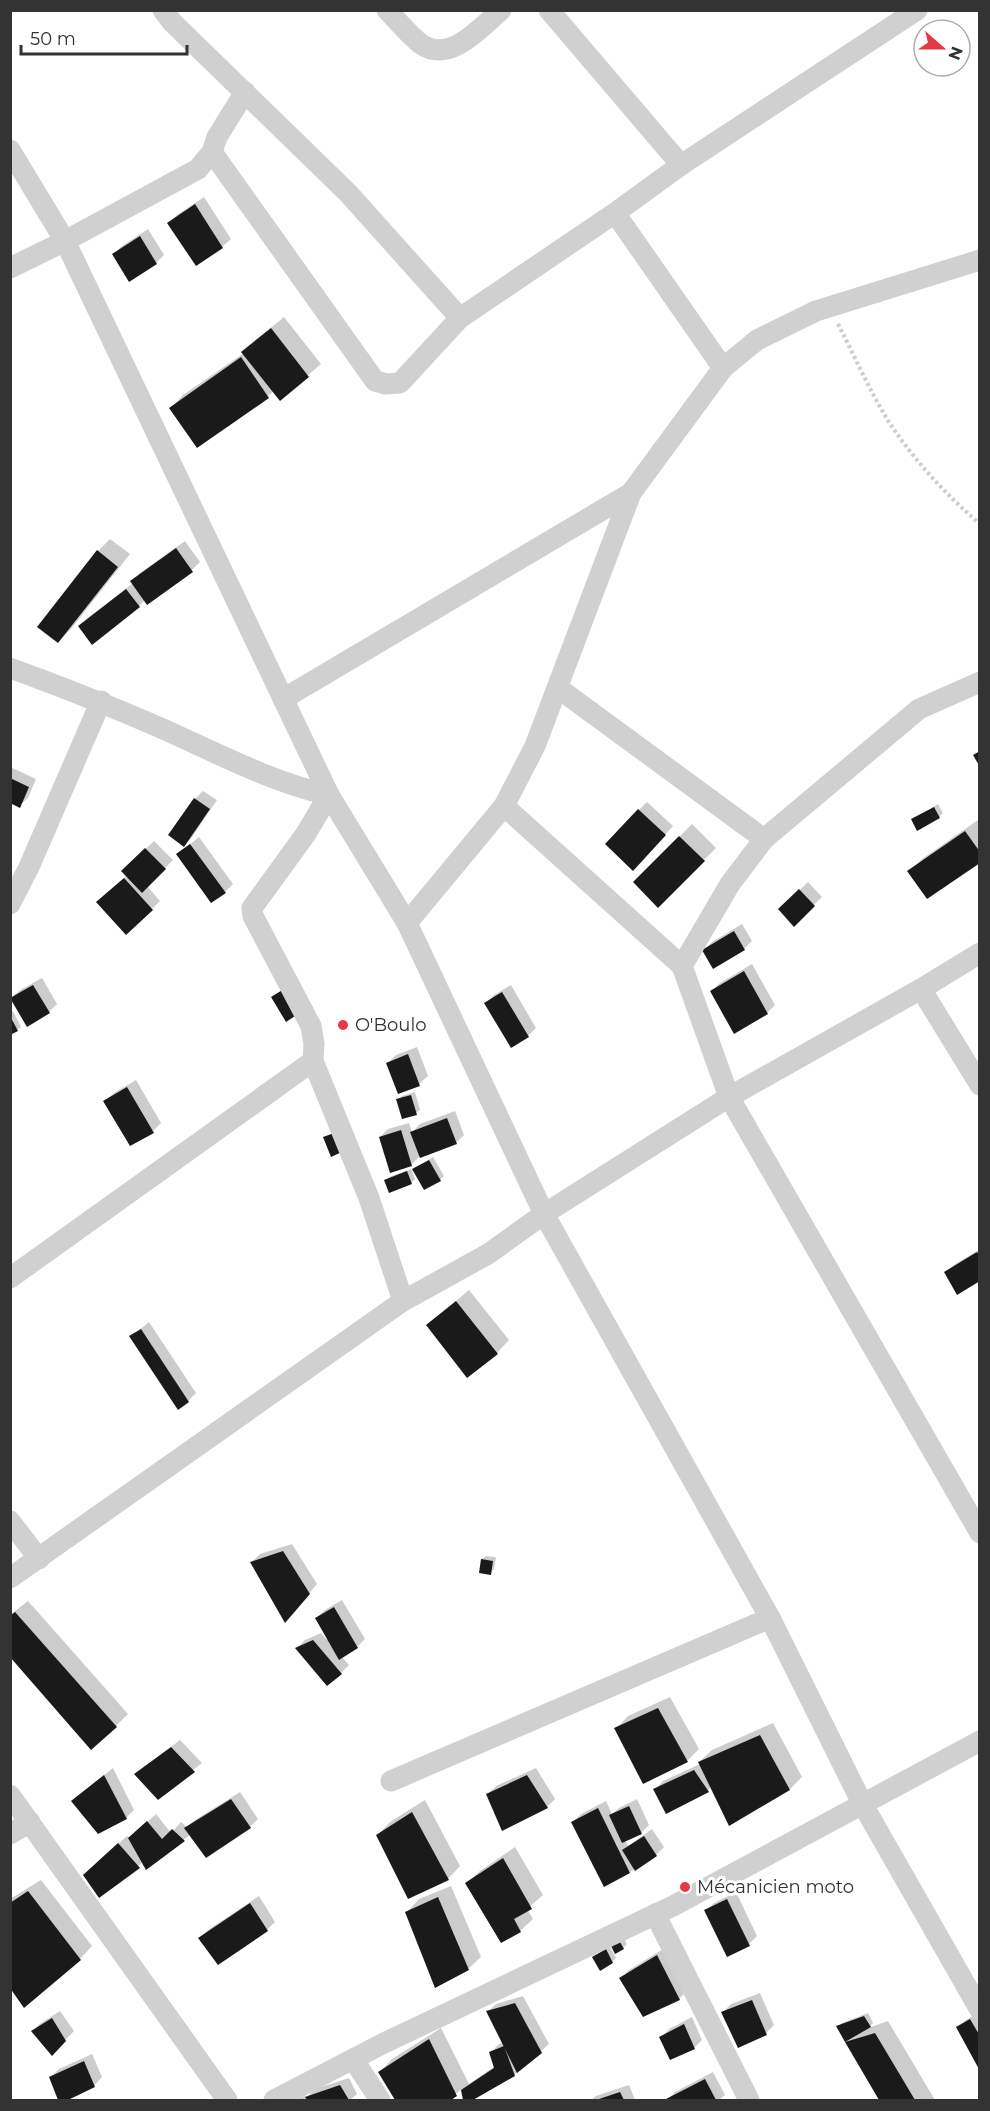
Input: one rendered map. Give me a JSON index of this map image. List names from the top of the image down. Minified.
{"places":["O'Boulo","Mécanicien moto"],"scale_bar":"50 m","north":"right"}
